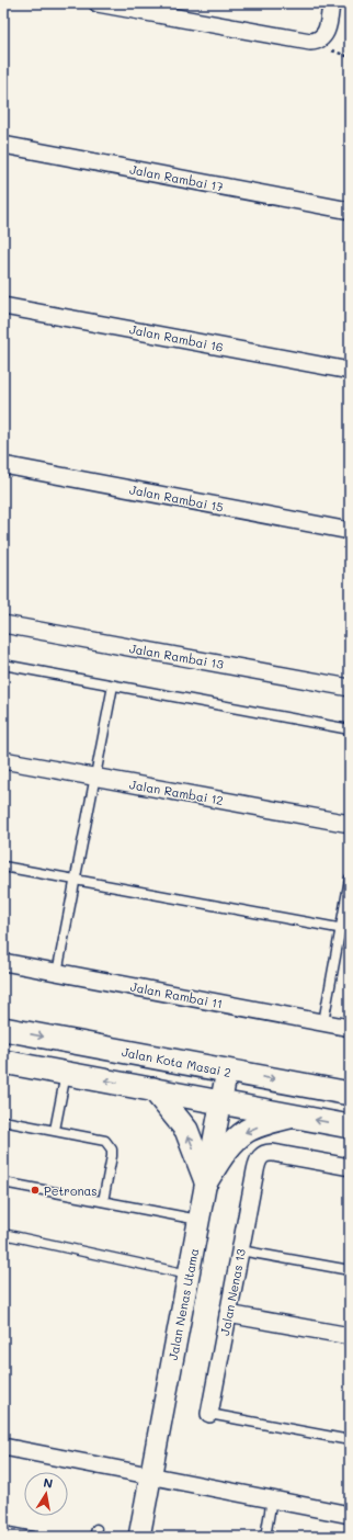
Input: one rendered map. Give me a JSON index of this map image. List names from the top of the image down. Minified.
{"streets":{"main road":["Jalan Kota Masai 2"],"street":["Jalan Rambai 17","Jalan Rambai 16","Jalan Rambai 15","Jalan Rambai 13","Jalan Rambai 12","Jalan Rambai 11","Jalan Nenas 13","Jalan Nenas Utama"]},"crossings":[["Jalan Kota Masai 2","Jalan Nenas Utama"]],"places":["Petronas"],"north":"top"}
